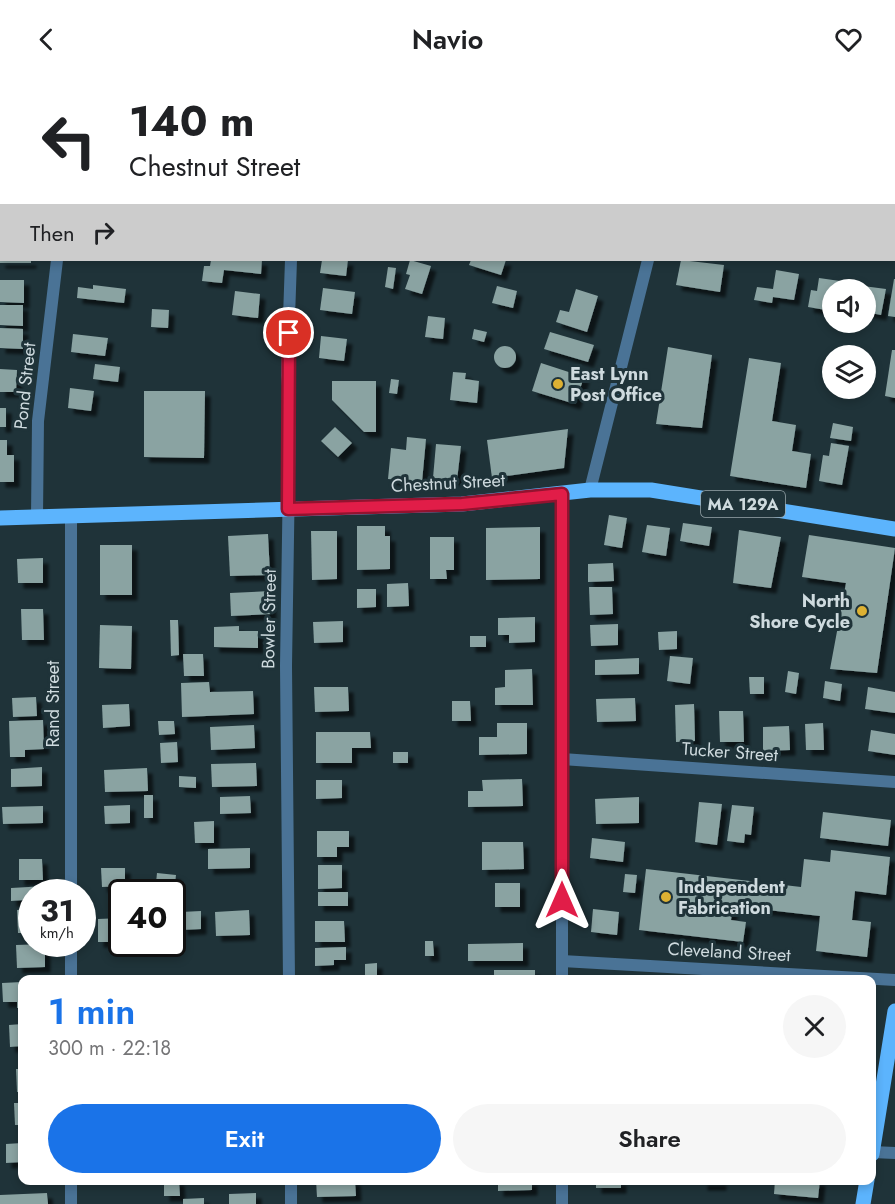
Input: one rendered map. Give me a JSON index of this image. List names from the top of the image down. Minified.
{"streets":{"main road":["Chestnut Street","MA 129A"],"street":["Pond Street","Bowler Street","Rand Street","Tucker Street","Cleveland Street"]},"crossings":[["Pond Street","Chestnut Street"],["Chestnut Street","Bowler Street"],["Chestnut Street","Rand Street"]],"places":["East Lynn Post Office","North Shore Cycle","Independent Fabrication"],"page":{"header":"Navio","turn":["140 m","Chestnut Street"],"then":"Then","speed":"31 km/h","limit":"40","heading":["1 min","300 m · 22:18"],"buttons":["Exit","Share"]}}
